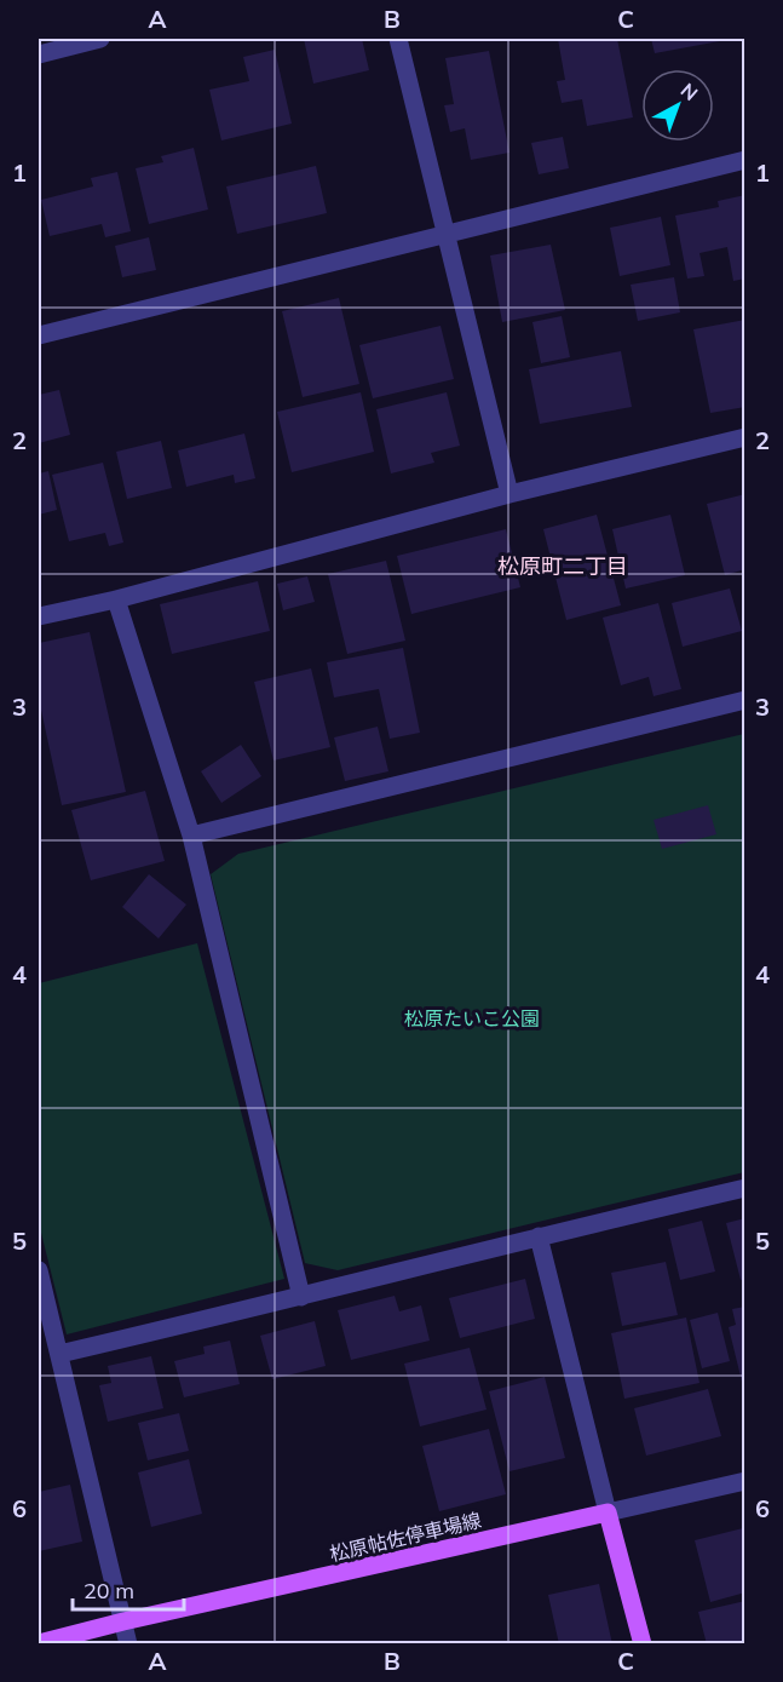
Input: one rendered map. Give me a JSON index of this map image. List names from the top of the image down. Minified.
{"streets":{"main road":["松原帖佐停車場線"]},"districts":["松原町二丁目"],"parks":["松原たいこ公園"],"scale_bar":"20 m","north":"top right","grid":{"columns":["A","B","C"],"rows":["1","2","3","4","5","6"]}}
